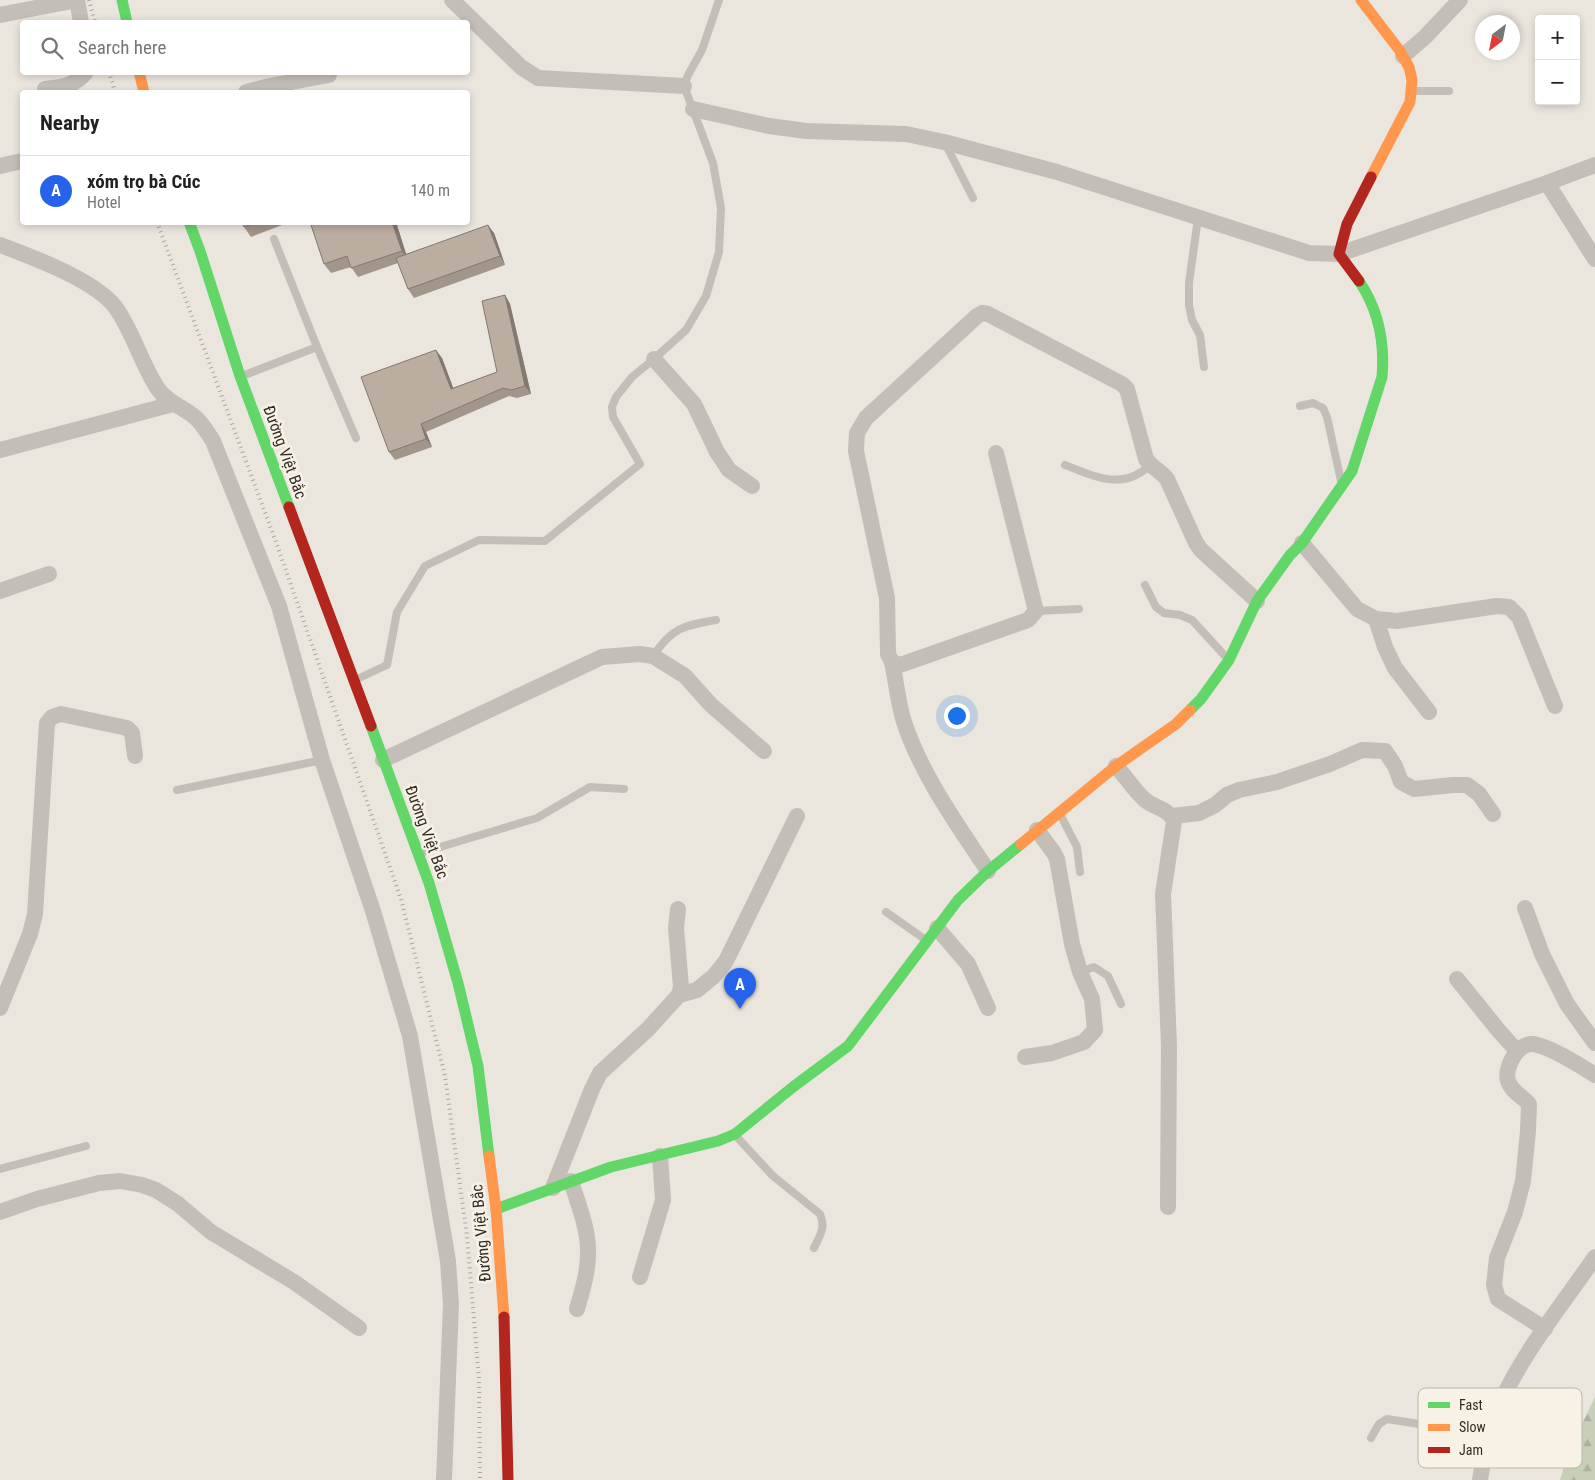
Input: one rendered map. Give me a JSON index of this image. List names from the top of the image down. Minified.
{"streets":{"street":["Đường Việt Bắc"]},"legend":["Fast","Slow","Jam"],"north":"bottom left","page":{"map_buttons":["+","−"],"search":"Search here","heading":"Nearby","list":[{"mark":"A","name":"xóm trọ bà Cúc","note":"Hotel","value":"140 m"}],"pins":"A"}}
